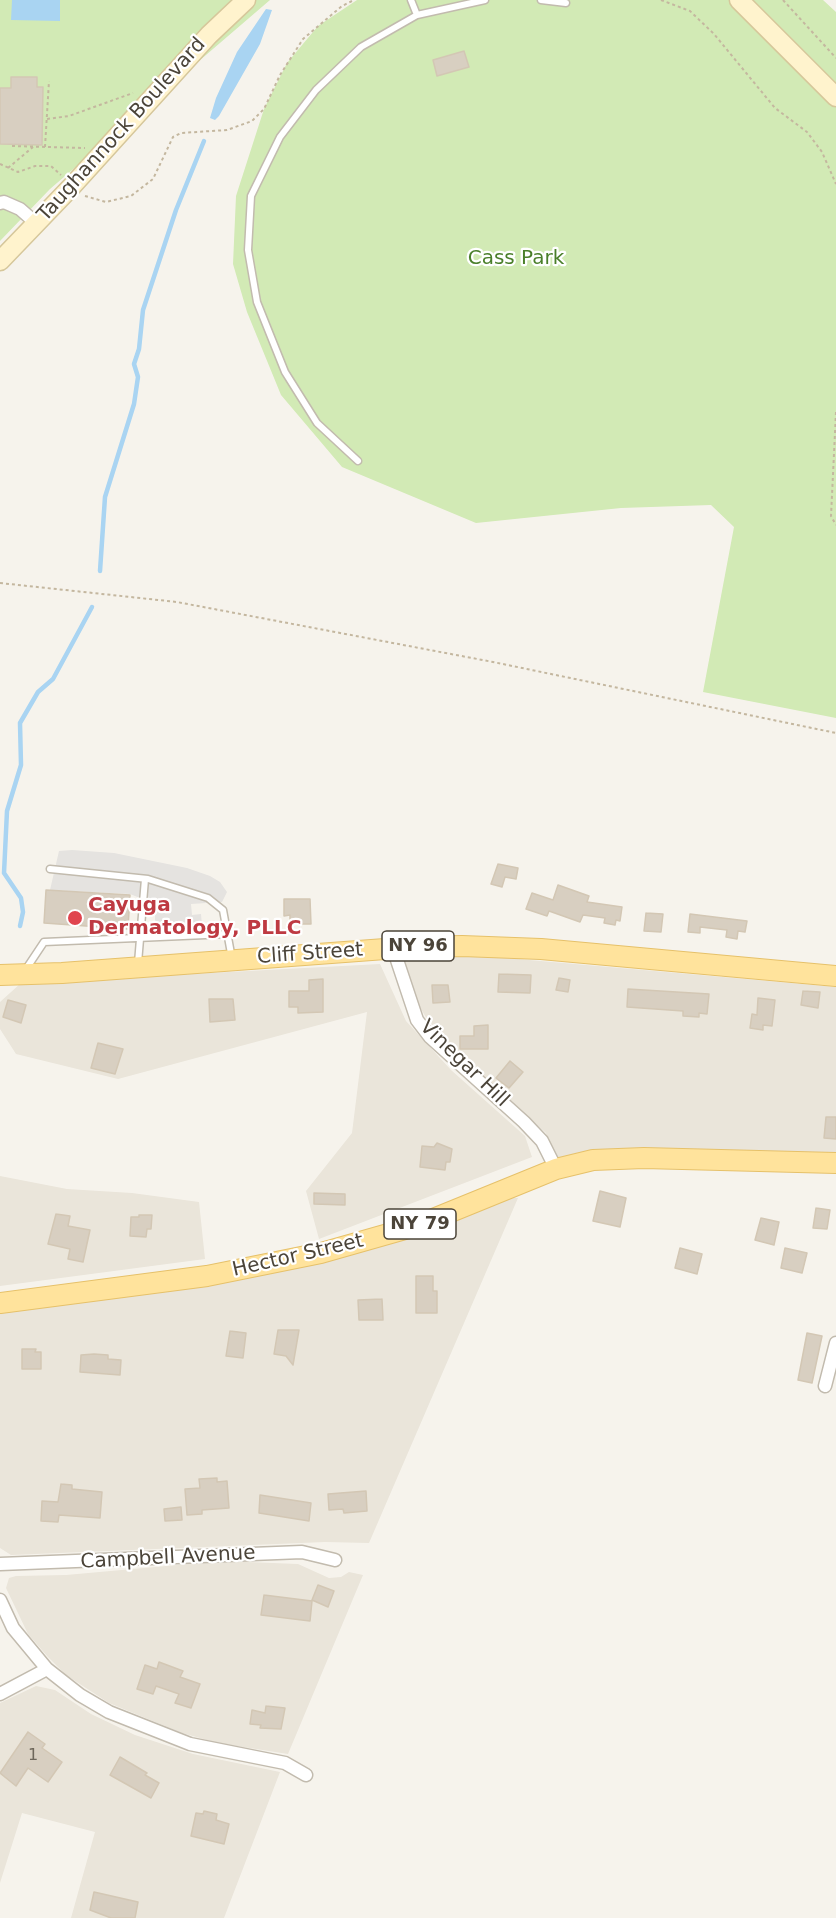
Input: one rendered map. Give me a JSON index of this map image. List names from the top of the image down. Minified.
{"streets":{"main road":["Taughannock Boulevard","NY 96","Cliff Street","NY 79","Hector Street"],"street":["Vinegar Hill","Campbell Avenue"]},"crossings":[["Cliff Street","Vinegar Hill"],["Vinegar Hill","Hector Street"]],"parks":["Cass Park"],"places":["Cayuga Dermatology, PLLC"],"house_numbers":["1"]}
